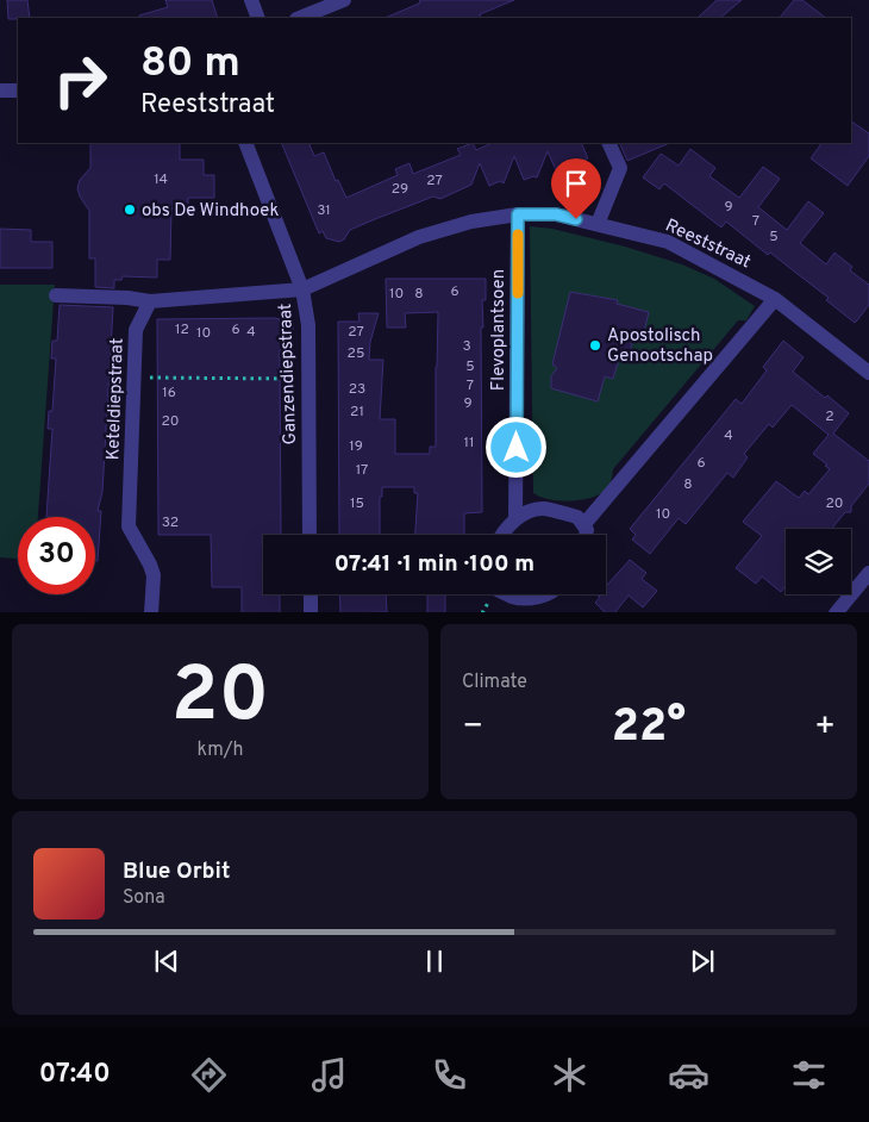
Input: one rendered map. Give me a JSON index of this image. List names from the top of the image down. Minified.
{"streets":{"street":["Reeststraat","Flevoplantsoen","Ganzendiepstraat","Keteldiepstraat"]},"crossings":[["Reeststraat","Flevoplantsoen"],["Reeststraat","Ganzendiepstraat"]],"places":["obs De Windhoek","Apostolisch Genootschap"],"house_numbers":["14","27","29","9","31","7","5","6","10","8","12","6","4","27","10","3","25","5","7","23","16","9","21","2","20","4","11","19","6","17","8","15","20","10","32"],"page":{"turn":["80 m","Reeststraat"],"limit":"30","trip":"07:41 · 1 min · 100 m","tile":[["20","km/h"],"Climate"],"heat":["−","22°","+"],"song":["Blue Orbit","Sona"],"tabs":"07:40"}}
